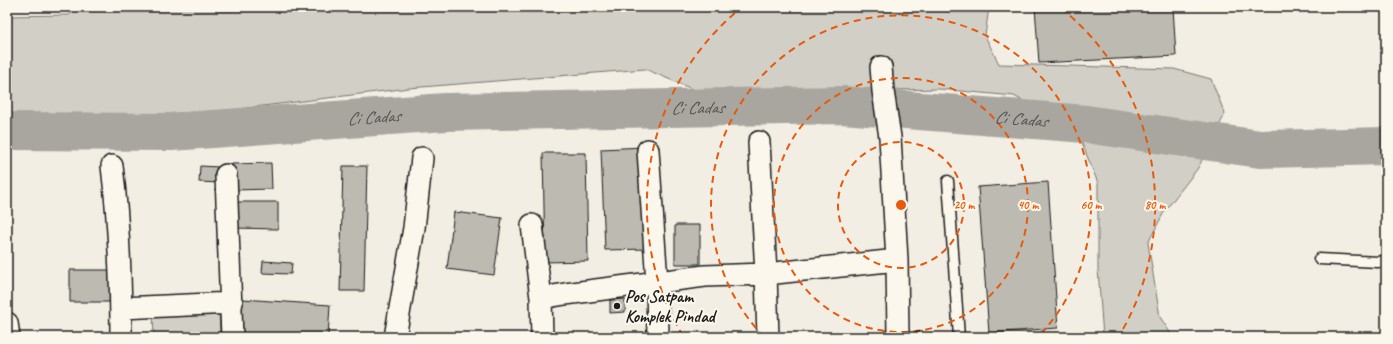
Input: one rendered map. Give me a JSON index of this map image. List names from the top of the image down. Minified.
{"water":["Ci Cadas"],"places":["Pos Satpam Komplek Pindad"],"rings":["20 m","40 m","60 m","80 m"]}
